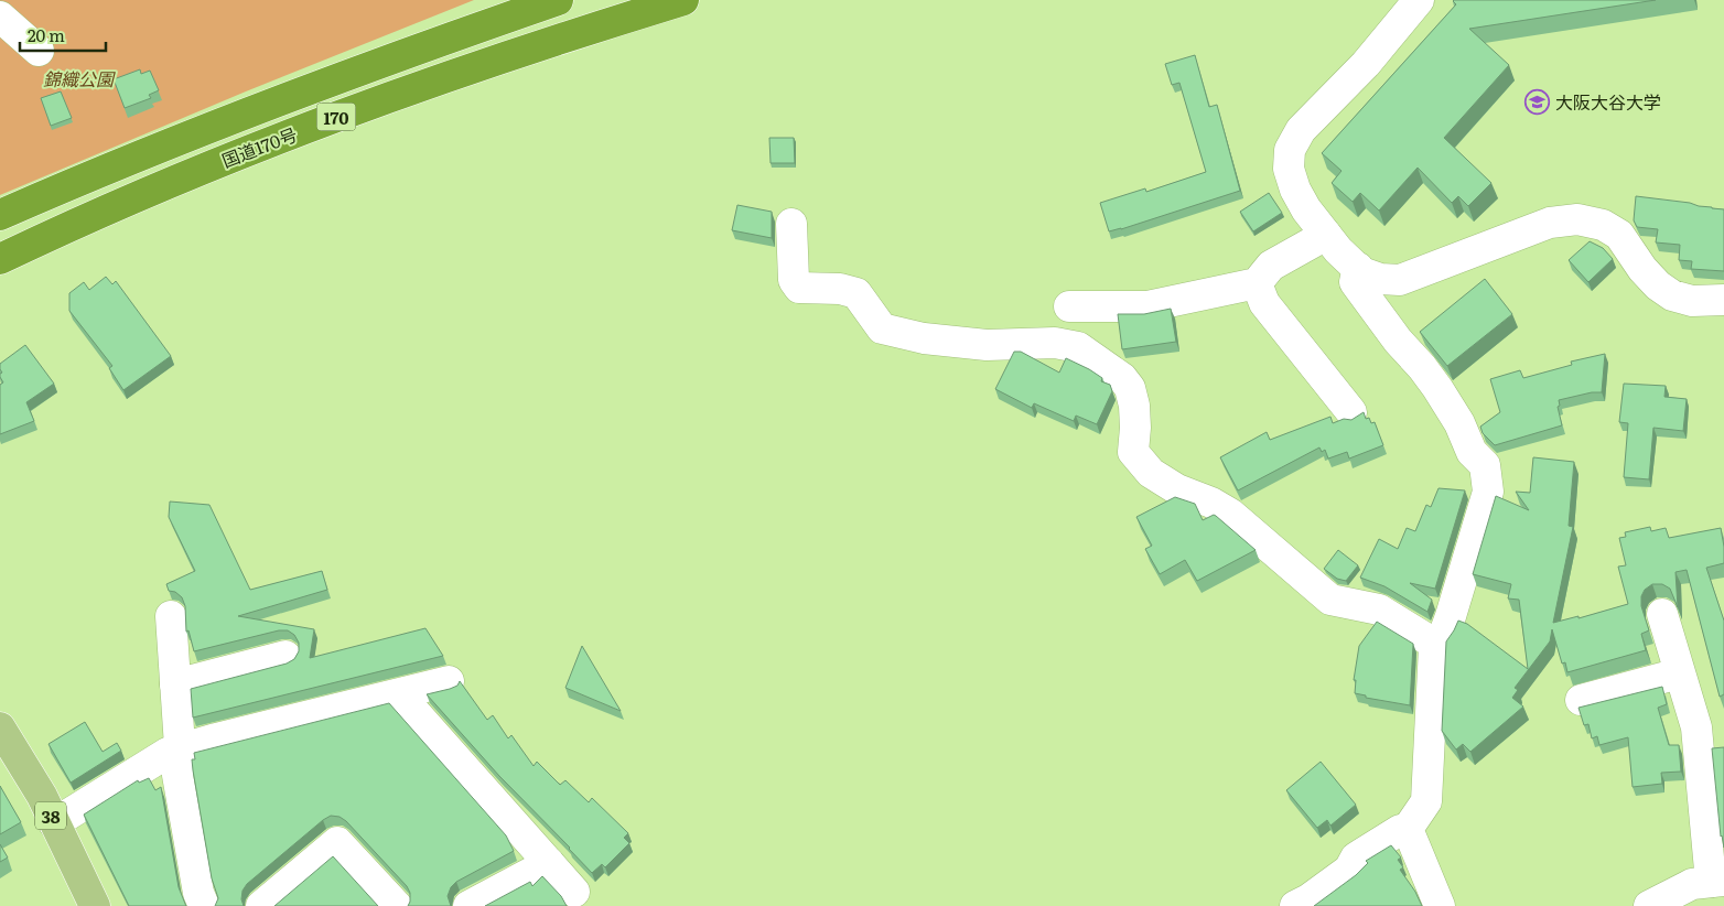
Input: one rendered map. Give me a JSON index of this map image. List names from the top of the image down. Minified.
{"streets":{"highway":["170","国道170号"],"main road":["38"]},"parks":["錦織公園"],"places":{"school or university":["大阪大谷大学"]},"scale_bar":"20 m"}
